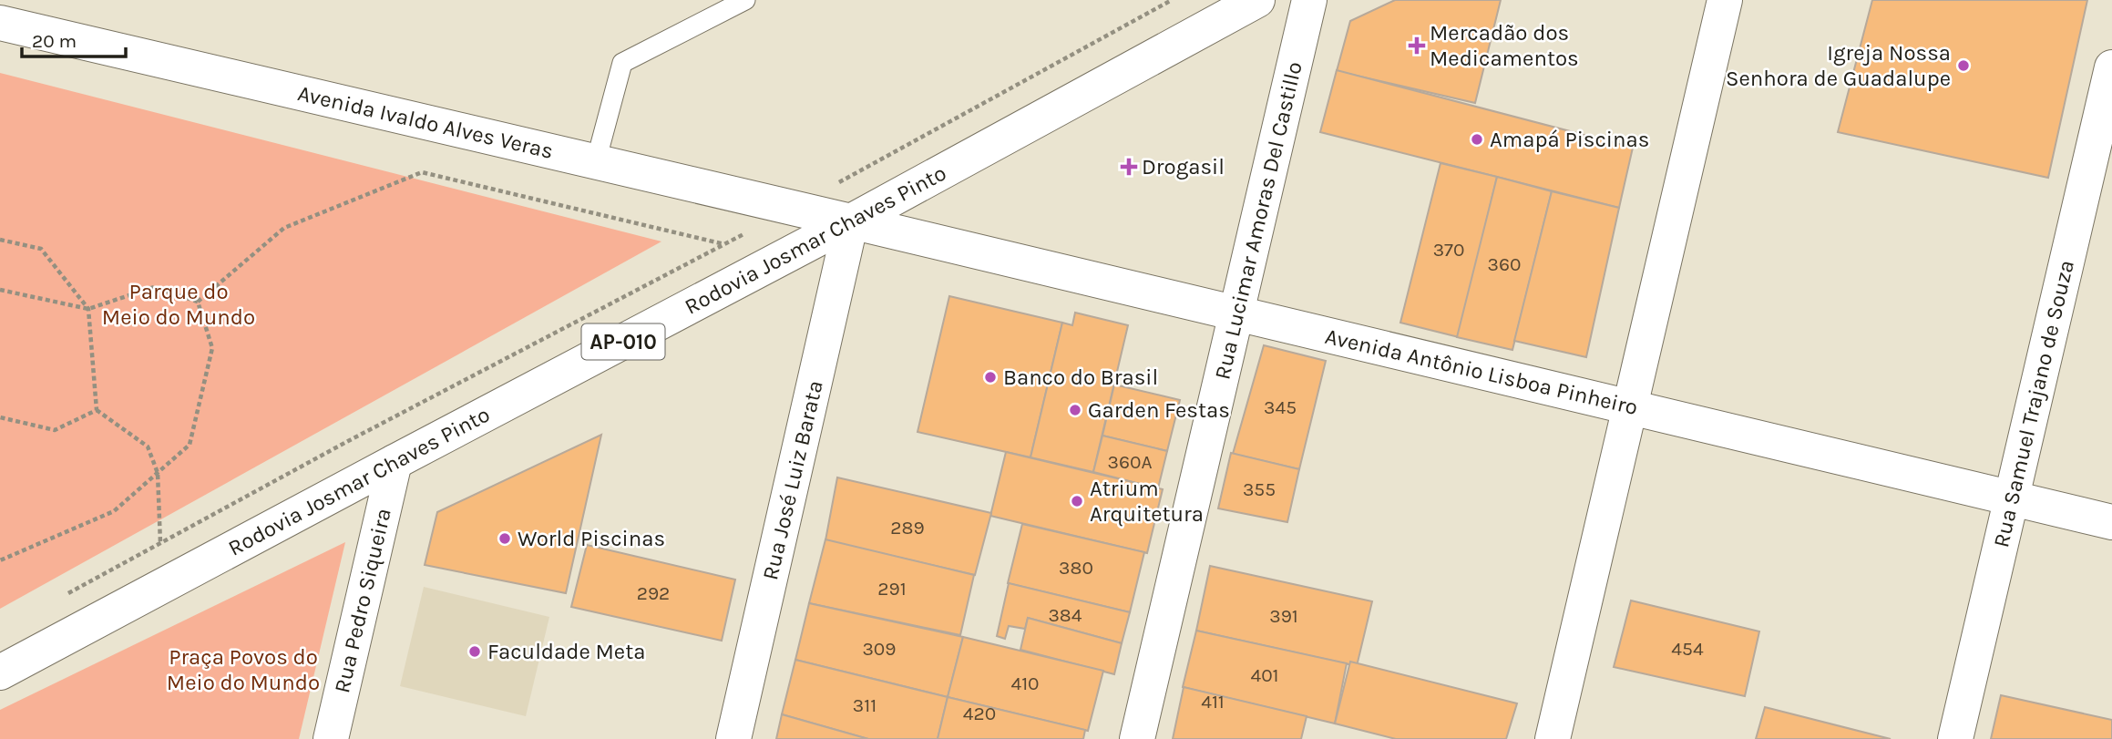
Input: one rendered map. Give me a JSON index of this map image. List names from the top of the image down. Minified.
{"streets":{"street":["Avenida Ivaldo Alves Veras","Rua Lucimar Amoras Del Castillo","Rodovia Josmar Chaves Pinto","AP-010","Avenida Antônio Lisboa Pinheiro","Rua Samuel Trajano de Souza","Rua José Luiz Barata","Rua Pedro Siqueira"]},"crossings":[["Avenida Ivaldo Alves Veras","Rodovia Josmar Chaves Pinto"],["Avenida Ivaldo Alves Veras","Avenida Antônio Lisboa Pinheiro"],["Avenida Ivaldo Alves Veras","Rua José Luiz Barata"],["Rua Lucimar Amoras Del Castillo","Avenida Antônio Lisboa Pinheiro"],["Rodovia Josmar Chaves Pinto","Avenida Antônio Lisboa Pinheiro"],["Rodovia Josmar Chaves Pinto","Rua José Luiz Barata"],["Rodovia Josmar Chaves Pinto","Rua Pedro Siqueira"],["Avenida Antônio Lisboa Pinheiro","Rua Samuel Trajano de Souza"],["Avenida Antônio Lisboa Pinheiro","Rua José Luiz Barata"]],"parks":["Parque do Meio do Mundo","Praça Povos do Meio do Mundo"],"places":{"health":["Mercadão dos Medicamentos","Drogasil"],"other":["Igreja Nossa Senhora de Guadalupe","Amapá Piscinas","Banco do Brasil","Garden Festas","Atrium Arquitetura","World Piscinas","Faculdade Meta"]},"house_numbers":["370","360","345","360A","355","289","380","291","292","384","391","309","454","401","410","411","311","420"],"scale_bar":"20 m"}
